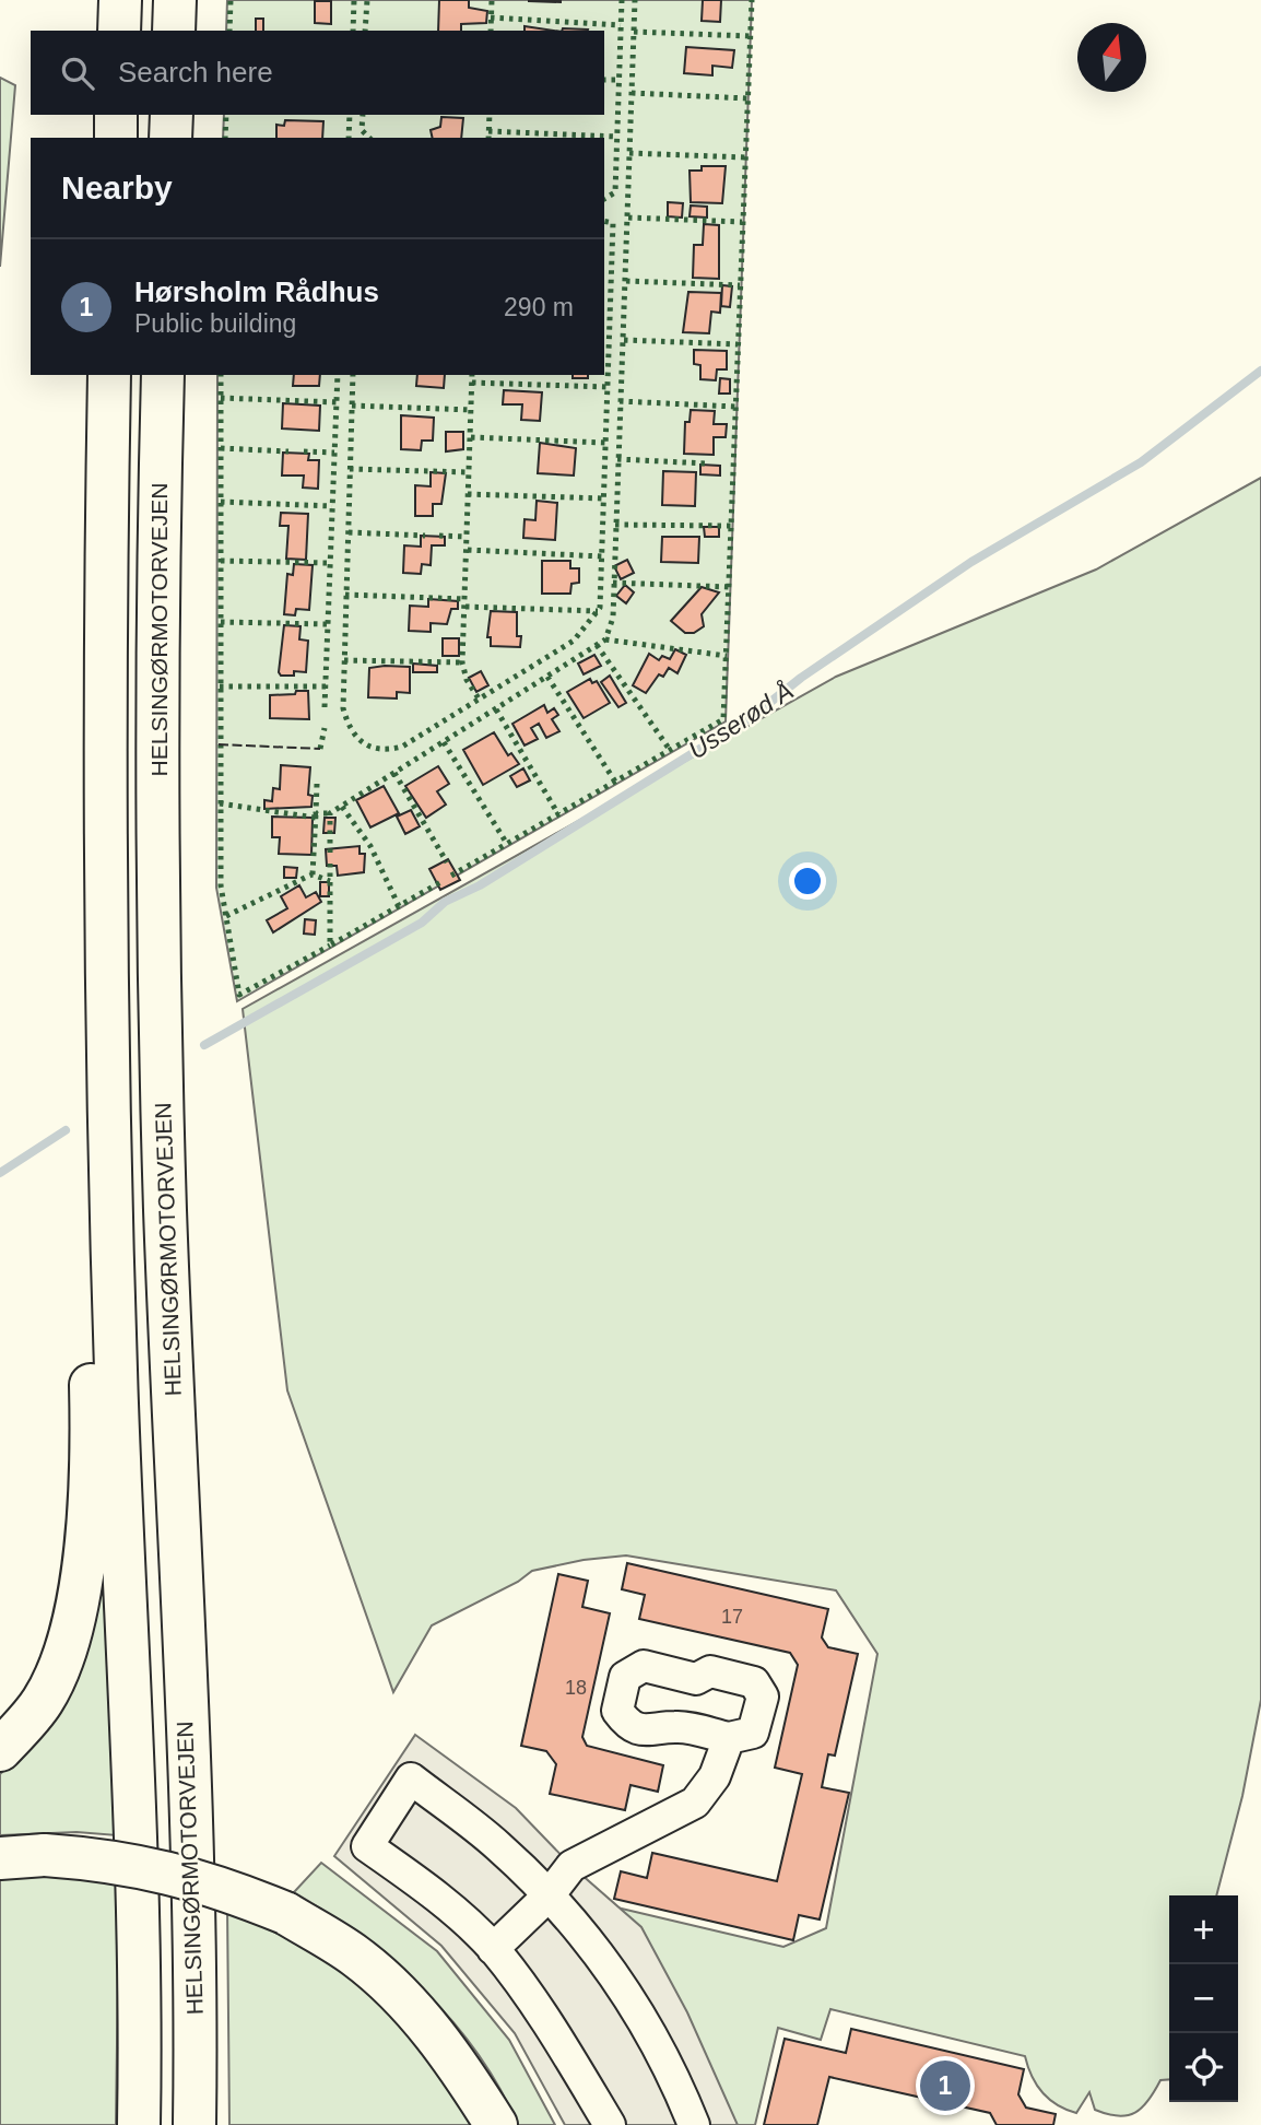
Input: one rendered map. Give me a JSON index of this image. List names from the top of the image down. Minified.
{"streets":{"highway":["HELSINGØRMOTORVEJEN"]},"water":["Usserød Å"],"house_numbers":["17","18"],"north":"top","page":{"search":"Search here","heading":"Nearby","list":[{"mark":"1","name":"Hørsholm Rådhus","note":"Public building","value":"290 m"}],"map_buttons":["+","−"],"pins":"1"}}
